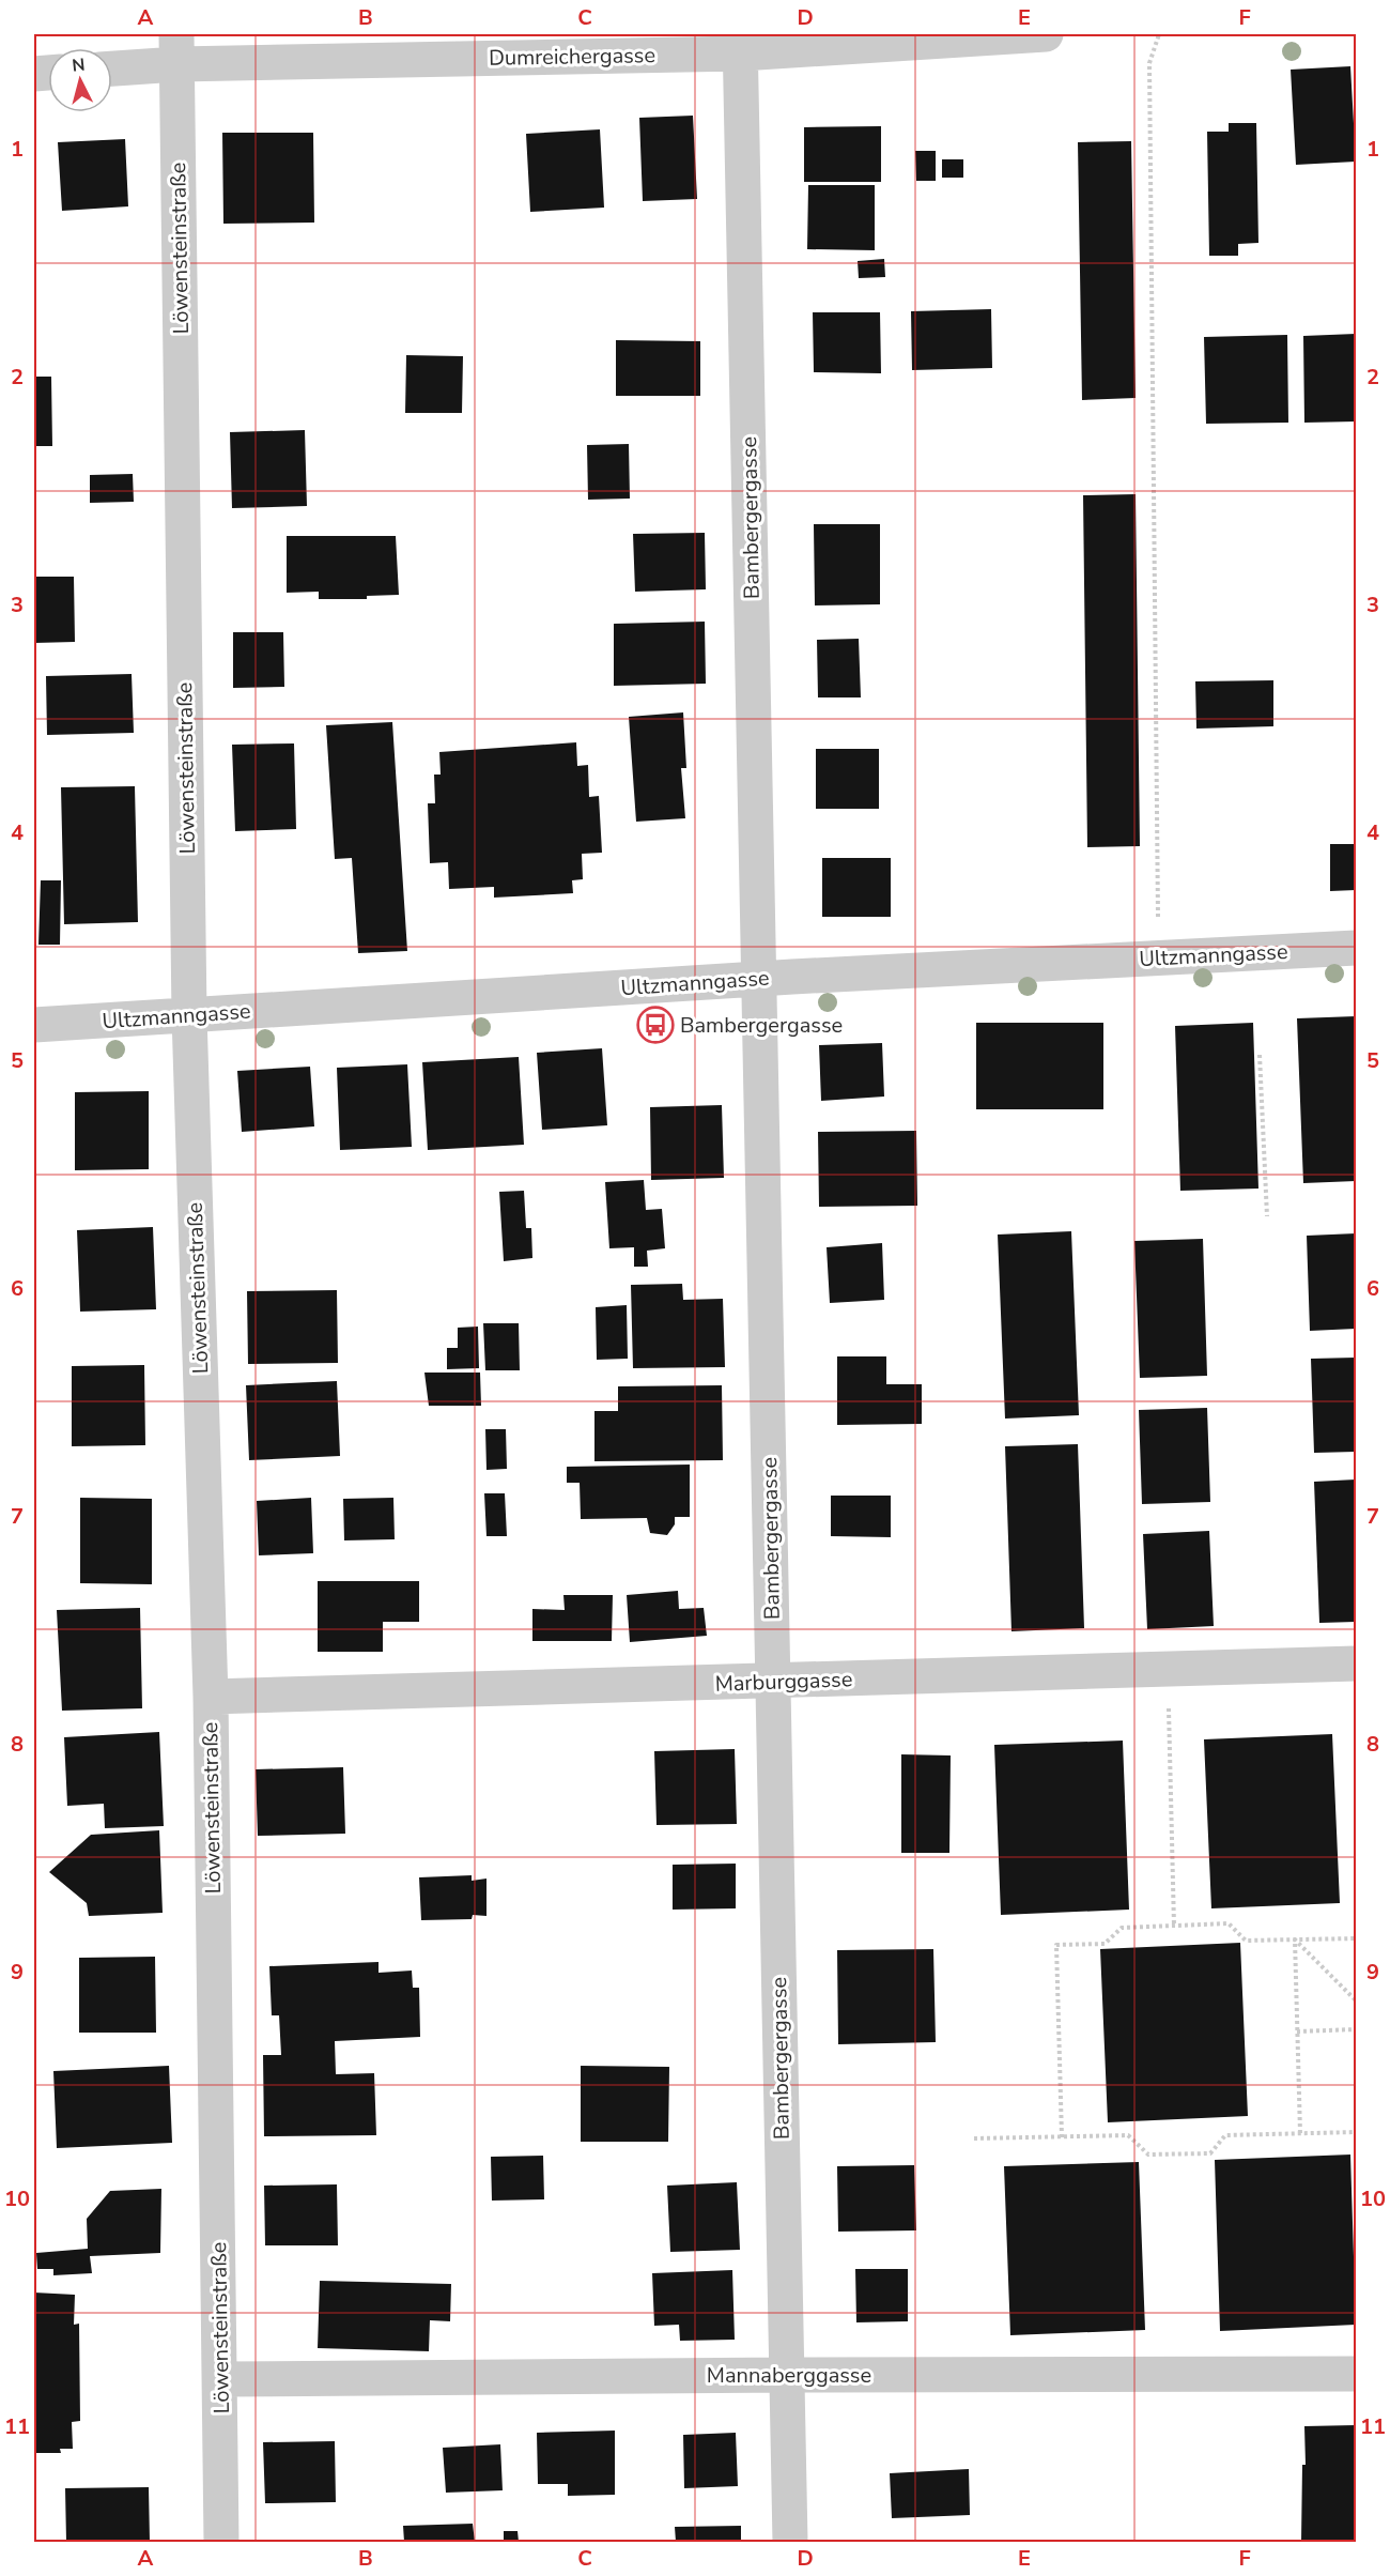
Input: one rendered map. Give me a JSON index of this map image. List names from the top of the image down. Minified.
{"streets":{"street":["Dumreichergasse","Löwensteinstraße","Bambergergasse","Ultzmanngasse","Marburggasse","Mannaberggasse"]},"crossings":[["Dumreichergasse","Löwensteinstraße"],["Dumreichergasse","Bambergergasse"],["Löwensteinstraße","Ultzmanngasse"],["Löwensteinstraße","Marburggasse"],["Löwensteinstraße","Mannaberggasse"],["Bambergergasse","Ultzmanngasse"],["Bambergergasse","Marburggasse"],["Bambergergasse","Mannaberggasse"]],"places":{"bus stop":["Bambergergasse"]},"north":"top","grid":{"columns":["A","B","C","D","E","F"],"rows":["1","2","3","4","5","6","7","8","9","10","11"]}}
